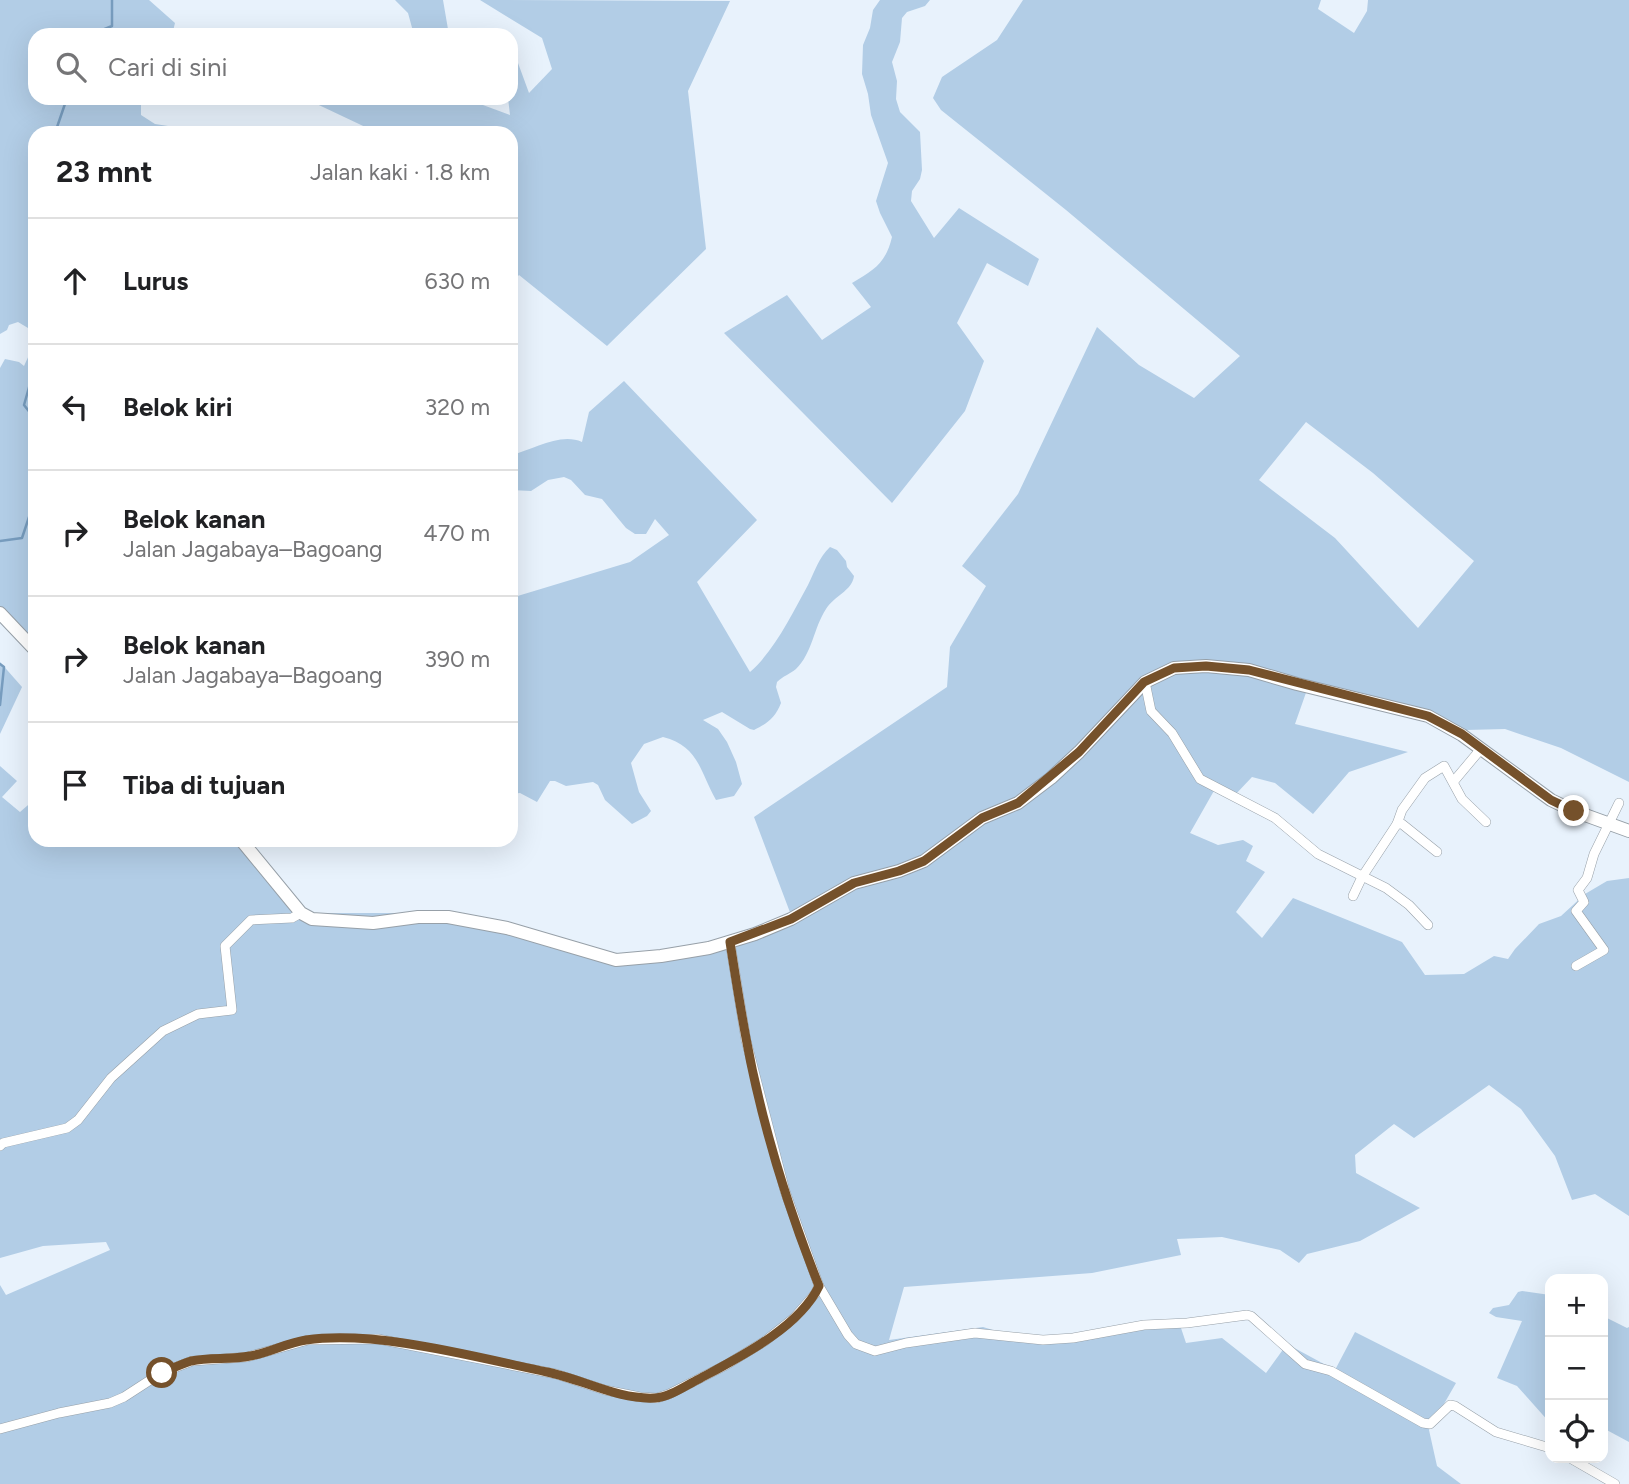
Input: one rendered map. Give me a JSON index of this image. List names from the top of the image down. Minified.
{"page":{"search":"Cari di sini","heading":["23 mnt","Jalan kaki · 1.8 km"],"list":[["Lurus","630 m"],["Belok kiri","320 m"],["Belok kanan","Jalan Jagabaya–Bagoang","470 m"],["Belok kanan","Jalan Jagabaya–Bagoang","390 m"],"Tiba di tujuan"],"map_buttons":["+","−"]}}
